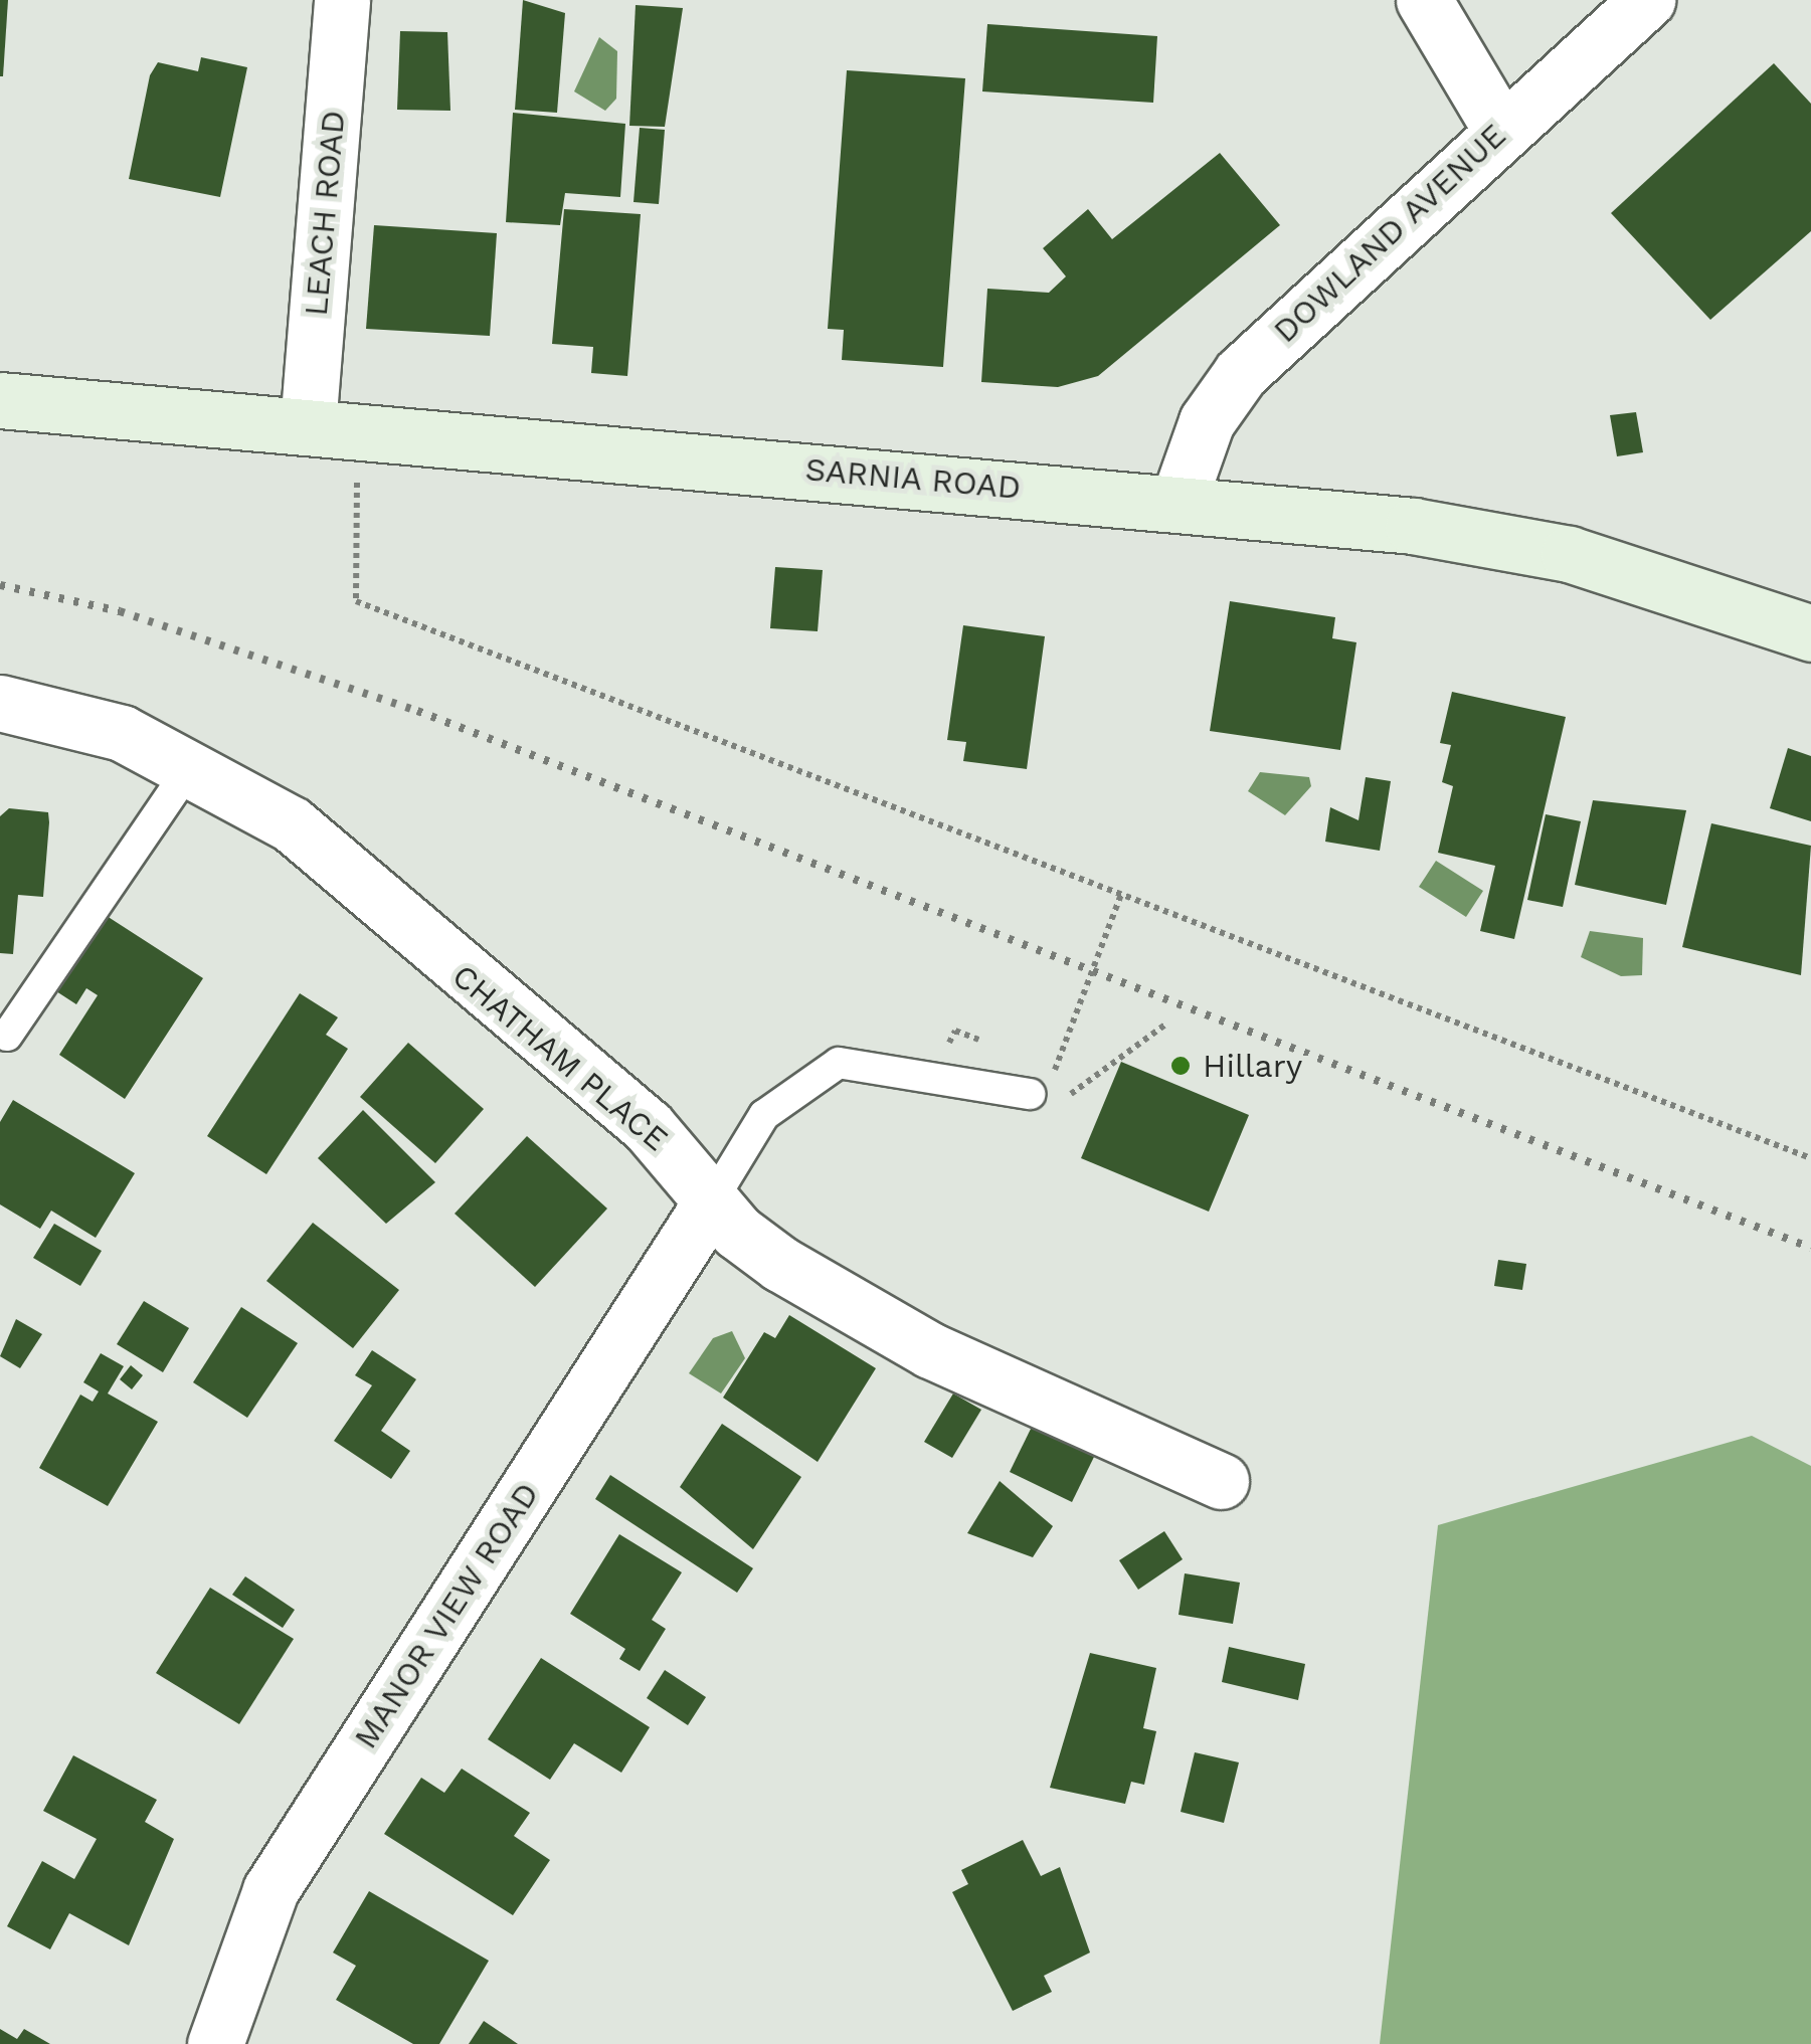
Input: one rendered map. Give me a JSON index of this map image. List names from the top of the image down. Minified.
{"streets":{"main road":["SARNIA ROAD"],"street":["LEACH ROAD","DOWLAND AVENUE","CHATHAM PLACE","MANOR VIEW ROAD"]},"crossings":[["LEACH ROAD","SARNIA ROAD"],["DOWLAND AVENUE","SARNIA ROAD"],["CHATHAM PLACE","MANOR VIEW ROAD"]],"places":["Hillary"]}
